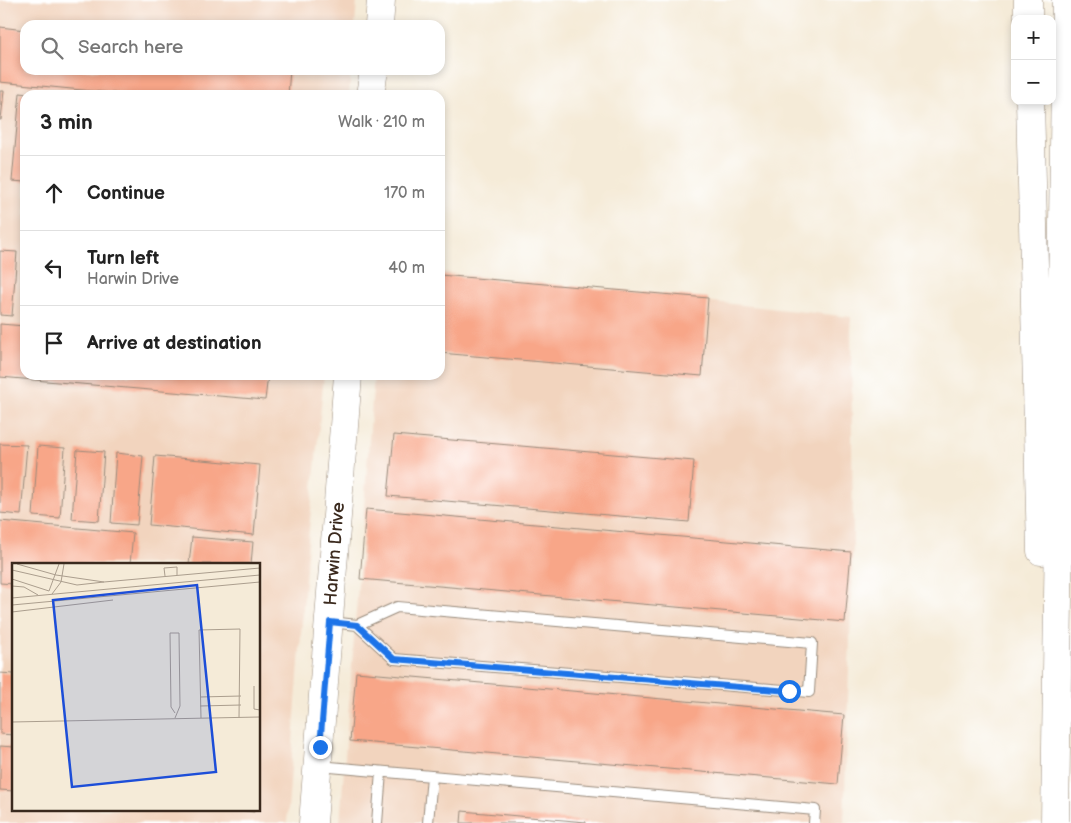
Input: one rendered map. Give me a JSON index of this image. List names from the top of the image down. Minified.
{"streets":{"main road":["Harwin Drive"]},"page":{"map_buttons":["+","−"],"search":"Search here","heading":["3 min","Walk · 210 m"],"list":[["Continue","170 m"],["Turn left","Harwin Drive","40 m"],"Arrive at destination"]}}
